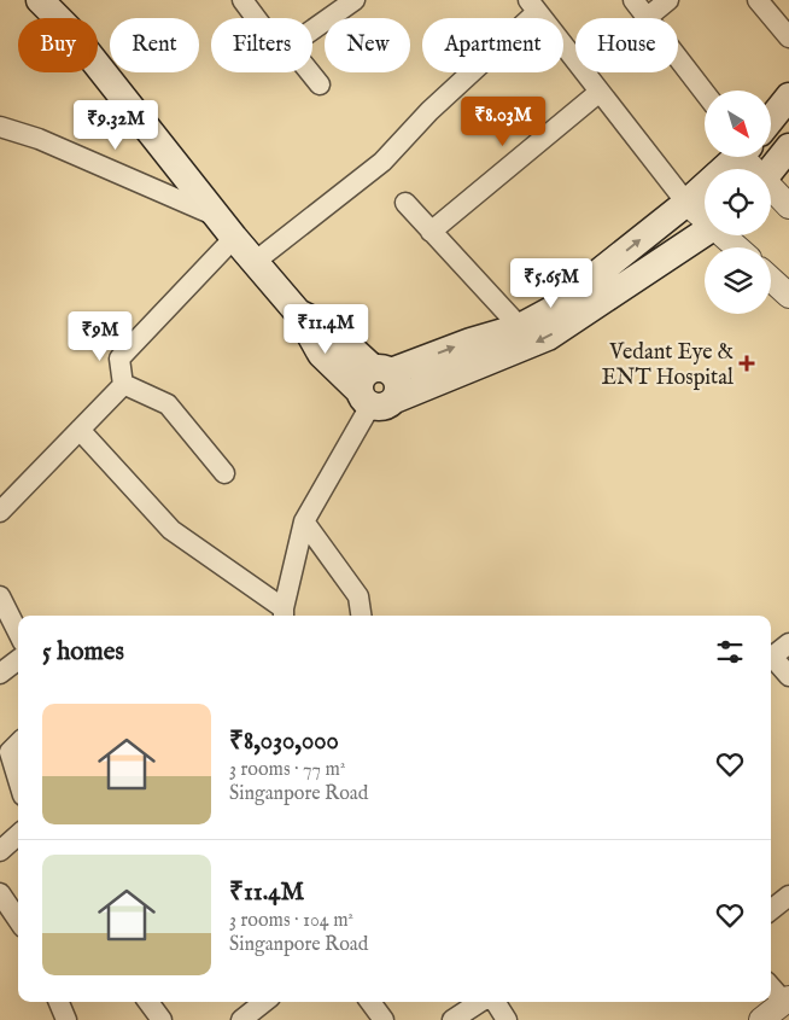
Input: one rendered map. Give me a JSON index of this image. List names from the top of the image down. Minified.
{"places":{"health":["Vedant Eye & ENT Hospital"]},"north":"bottom right","page":{"chip":["Buy","Rent","Filters","New","Apartment","House"],"price":["₹8.03M","₹9.32M","₹5.65M","₹11.4M","₹9M"],"heading":"5 homes","list":[{"name":"₹8,030,000","note":"3 rooms · 77 m² · Singanpore Road"},{"name":"₹11.4M","note":"3 rooms · 104 m² · Singanpore Road"}]}}
